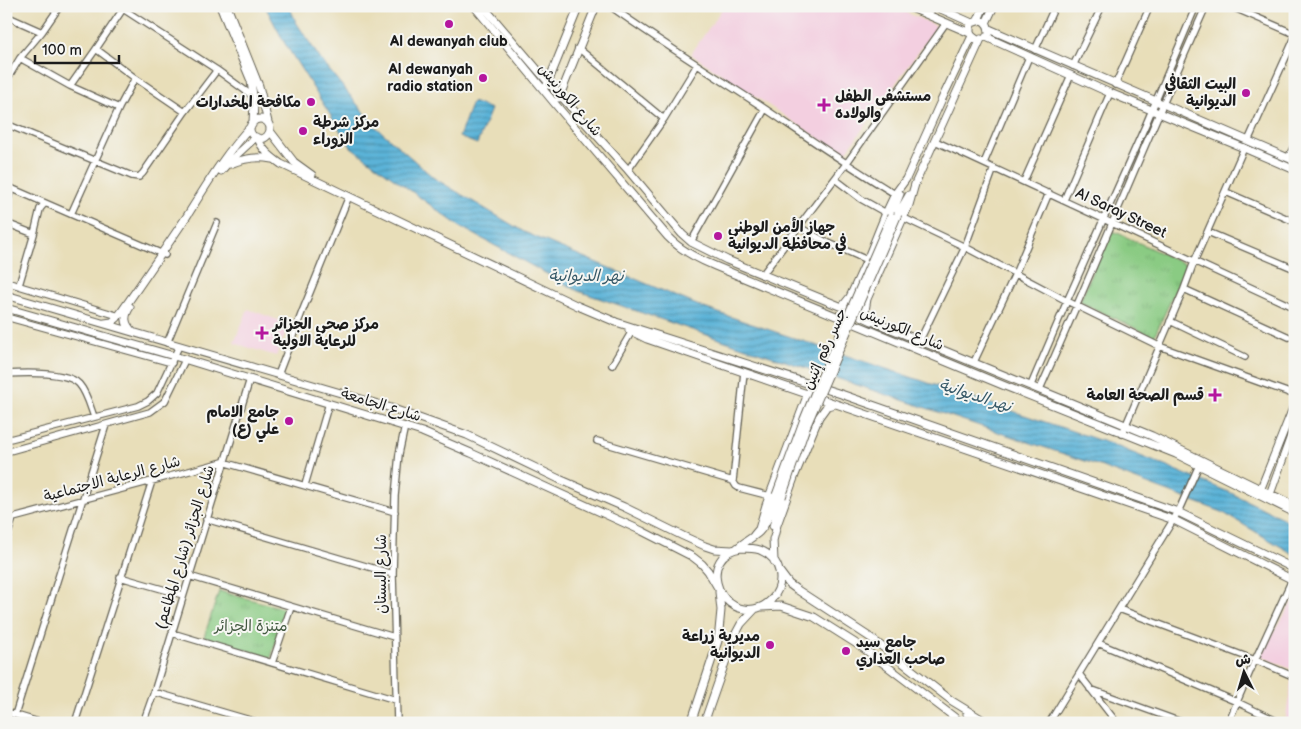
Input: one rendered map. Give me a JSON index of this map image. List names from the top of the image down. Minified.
{"streets":{"main road":["شارع الكورنيش","جسر رقم إثنين","شارع الجامعة"],"street":["Al Saray Street","شارع الرعاية الاجتماعية","شارع الجزائر (شارع المطاعم)","شارع البستان"]},"crossings":[["شارع الجامعة","شارع الجزائر (شارع المطاعم)"],["شارع الجامعة","شارع البستان"],["شارع الرعاية الاجتماعية","شارع الجزائر (شارع المطاعم)"]],"water":["نهر الديوانية"],"parks":["متنزة الجزائر"],"places":{"other":["Al dewanyah club","Al dewanyah radio station","البيت الثقافي الديوانية","مكافحة المخدارات","مركز شرطة الزوراء","جهاز الأمن الوطني في محافظة الديوانية","جامع الامام علي (ع)","مديرية زراعة الديوانية","جامع سيد صاحب العذاري"],"health":["مستشفى الطفل والولاده","مركز صحي الجزائر للرعاية الاولية","قسم الصحة العامة"]},"scale_bar":"100 m","north":"top"}
